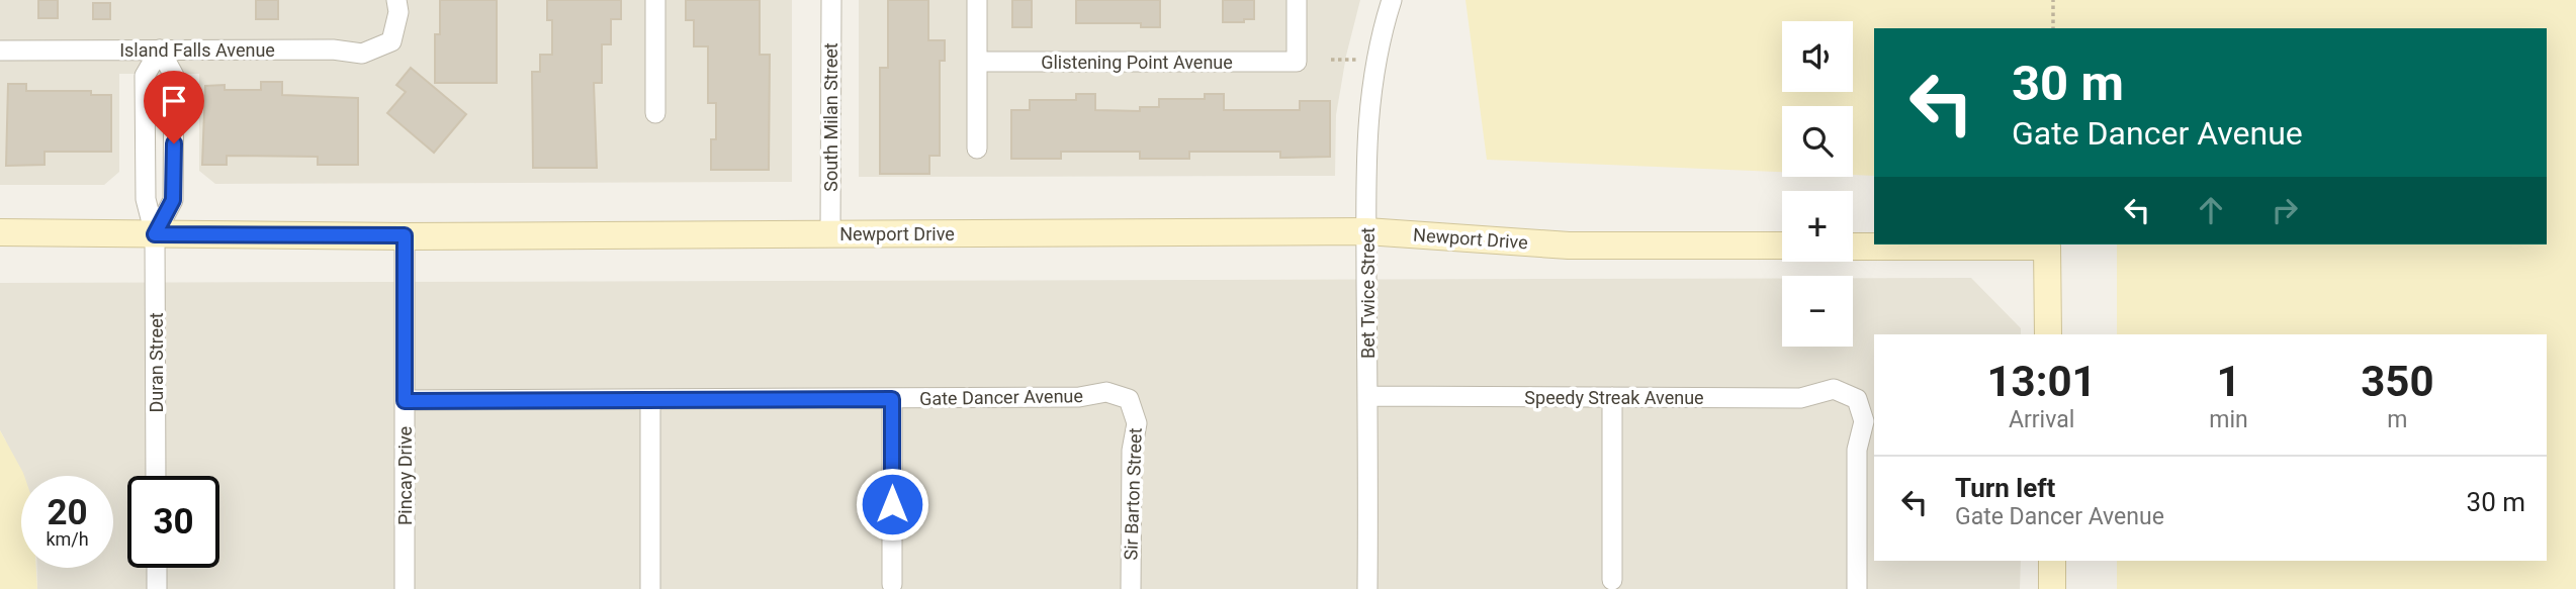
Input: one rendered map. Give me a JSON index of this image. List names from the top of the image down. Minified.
{"streets":{"street":["Island Falls Avenue","Glistening Point Avenue","South Milan Street","Newport Drive","Bet Twice Street","Duran Street","Gate Dancer Avenue","Speedy Streak Avenue","Pincay Drive","Sir Barton Street"]},"crossings":[["South Milan Street","Newport Drive"],["Newport Drive","Bet Twice Street"],["Newport Drive","Duran Street"],["Newport Drive","Pincay Drive"],["Bet Twice Street","Speedy Streak Avenue"],["Gate Dancer Avenue","Pincay Drive"],["Gate Dancer Avenue","Sir Barton Street"]],"page":{"map_buttons":["+","−"],"turn":["30 m","Gate Dancer Avenue"],"eta":["13:01","Arrival","1","min","350","m"],"list":[{"name":"Turn left","note":"Gate Dancer Avenue","value":"30 m"}],"speed":"20 km/h","limit":"30"}}
